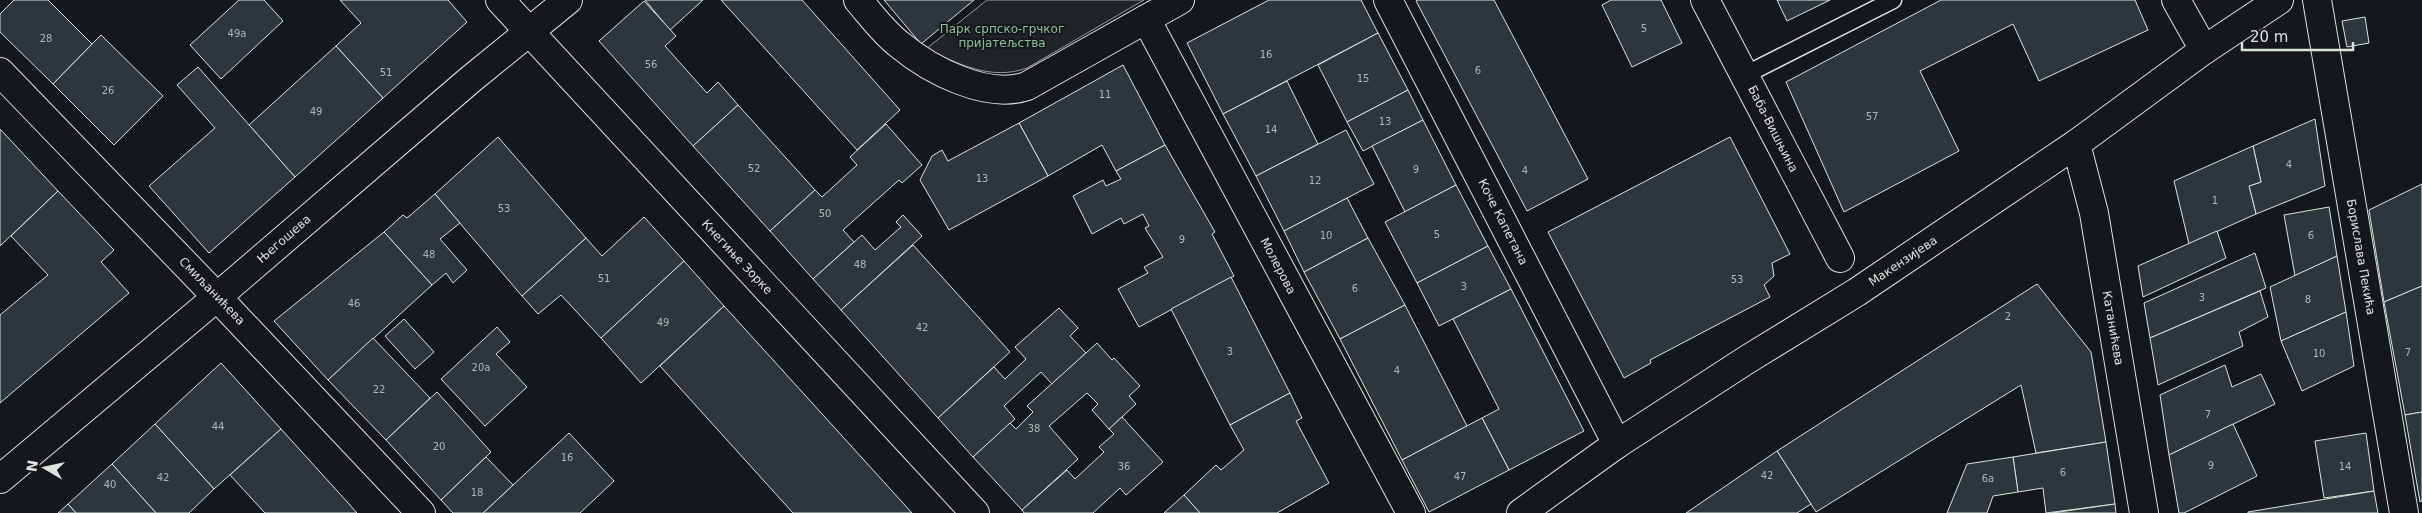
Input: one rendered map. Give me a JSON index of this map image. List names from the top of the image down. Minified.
{"streets":{"street":["Баба-Вишњина","Коче Капетана","Његошева","Кнегиње Зорке","Борислава Пекића","Макензијева","Молерова","Смиљанићева","Катанићева"]},"crossings":[["Коче Капетана","Макензијева"],["Његошева","Кнегиње Зорке"],["Његошева","Смиљанићева"],["Макензијева","Катанићева"]],"parks":["Парк српско-грчког пријатељства"],"house_numbers":["5","49a","28","16","56","6","51","15","26","11","49","57","13","14","4","52","9","4","13","12","1","53","50","5","10","6","9","48","48","51","53","3","6","3","8","46","2","49","42","3","7","10","20a","4","22","7","44","38","20","16","9","36","14","6","42","47","42","6a","40","18"],"scale_bar":"20 m","north":"left"}
